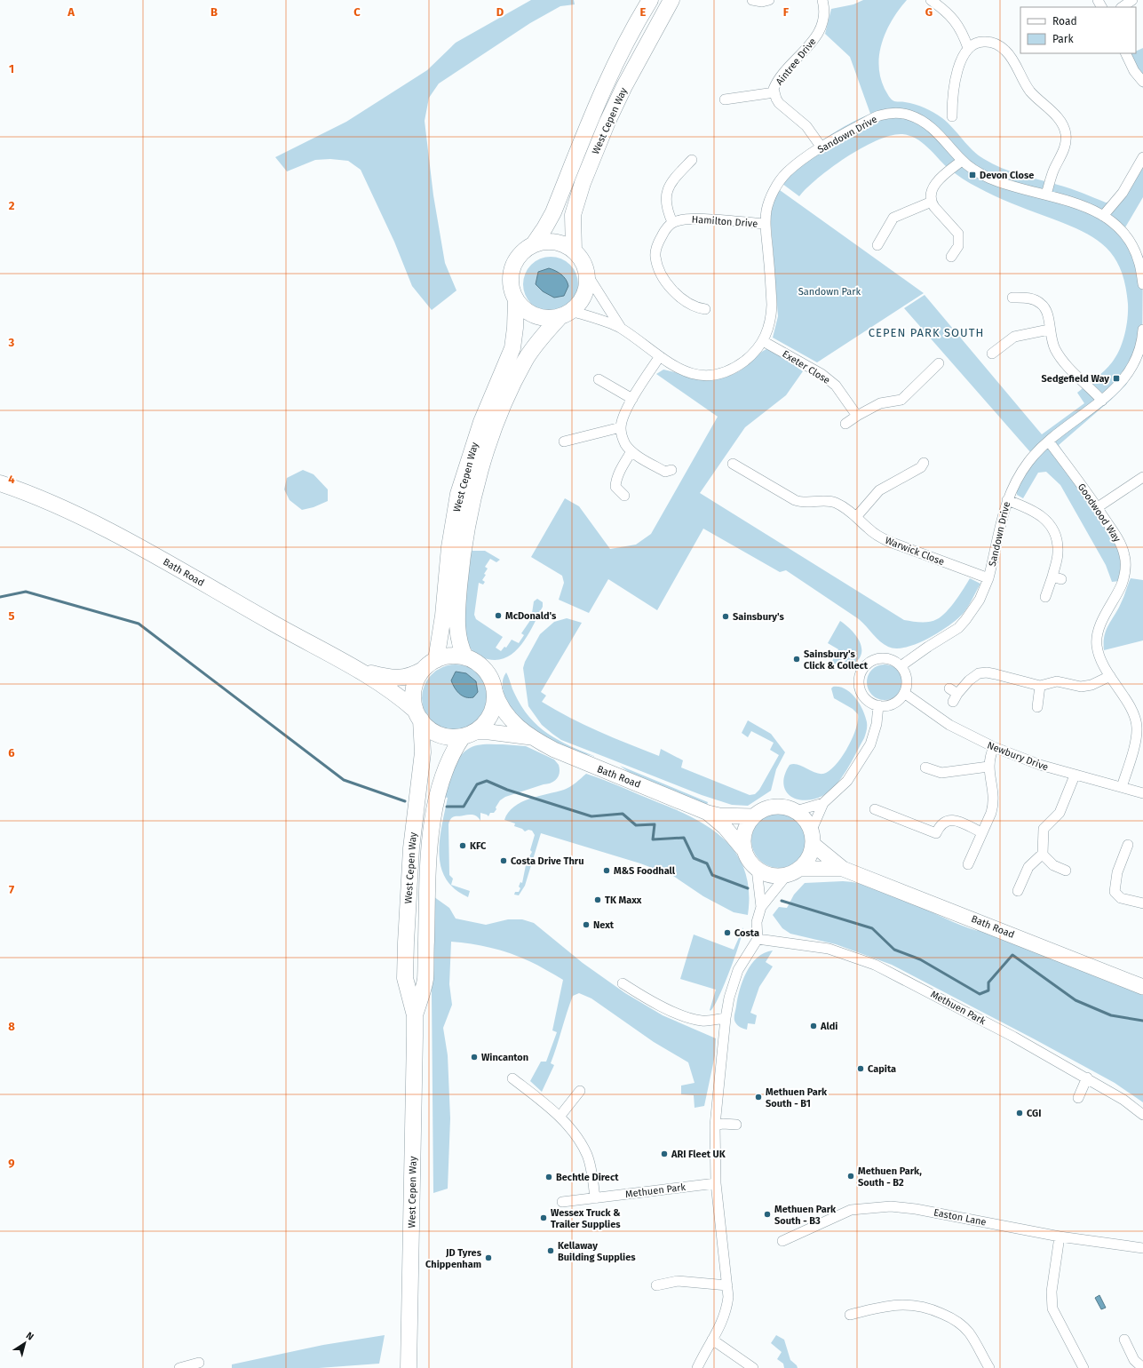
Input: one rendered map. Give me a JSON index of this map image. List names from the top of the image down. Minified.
{"streets":{"highway":["West Cepen Way","Bath Road"],"street":["Aintree Drive","Sandown Drive","Hamilton Drive","Exeter Close","Goodwood Way","Warwick Close","Newbury Drive","Methuen Park","Easton Lane"]},"crossings":[["Aintree Drive","Sandown Drive"],["West Cepen Way","Sandown Drive"],["West Cepen Way","Bath Road"],["Sandown Drive","Hamilton Drive"],["Sandown Drive","Exeter Close"],["Sandown Drive","Goodwood Way"],["Sandown Drive","Warwick Close"],["Sandown Drive","Newbury Drive"],["Goodwood Way","Newbury Drive"]],"districts":["CEPEN PARK SOUTH"],"parks":["Sandown Park"],"places":{"transit":["Devon Close","Sedgefield Way"],"other":["McDonald's","Sainsbury's","Sainsbury's Click & Collect","KFC","Costa Drive Thru","M&S Foodhall","TK Maxx","Next","Costa","Aldi","Wincanton","Capita","Methuen Park South - B1","CGI","ARI Fleet UK","Methuen Park, South - B2","Bechtle Direct","Methuen Park South - B3","Wessex Truck & Trailer Supplies","Kellaway Building Supplies","JD Tyres Chippenham"]},"legend":["Road","Park"],"north":"top right","grid":{"columns":["A","B","C","D","E","F","G"],"rows":["1","2","3","4","5","6","7","8","9"]}}
